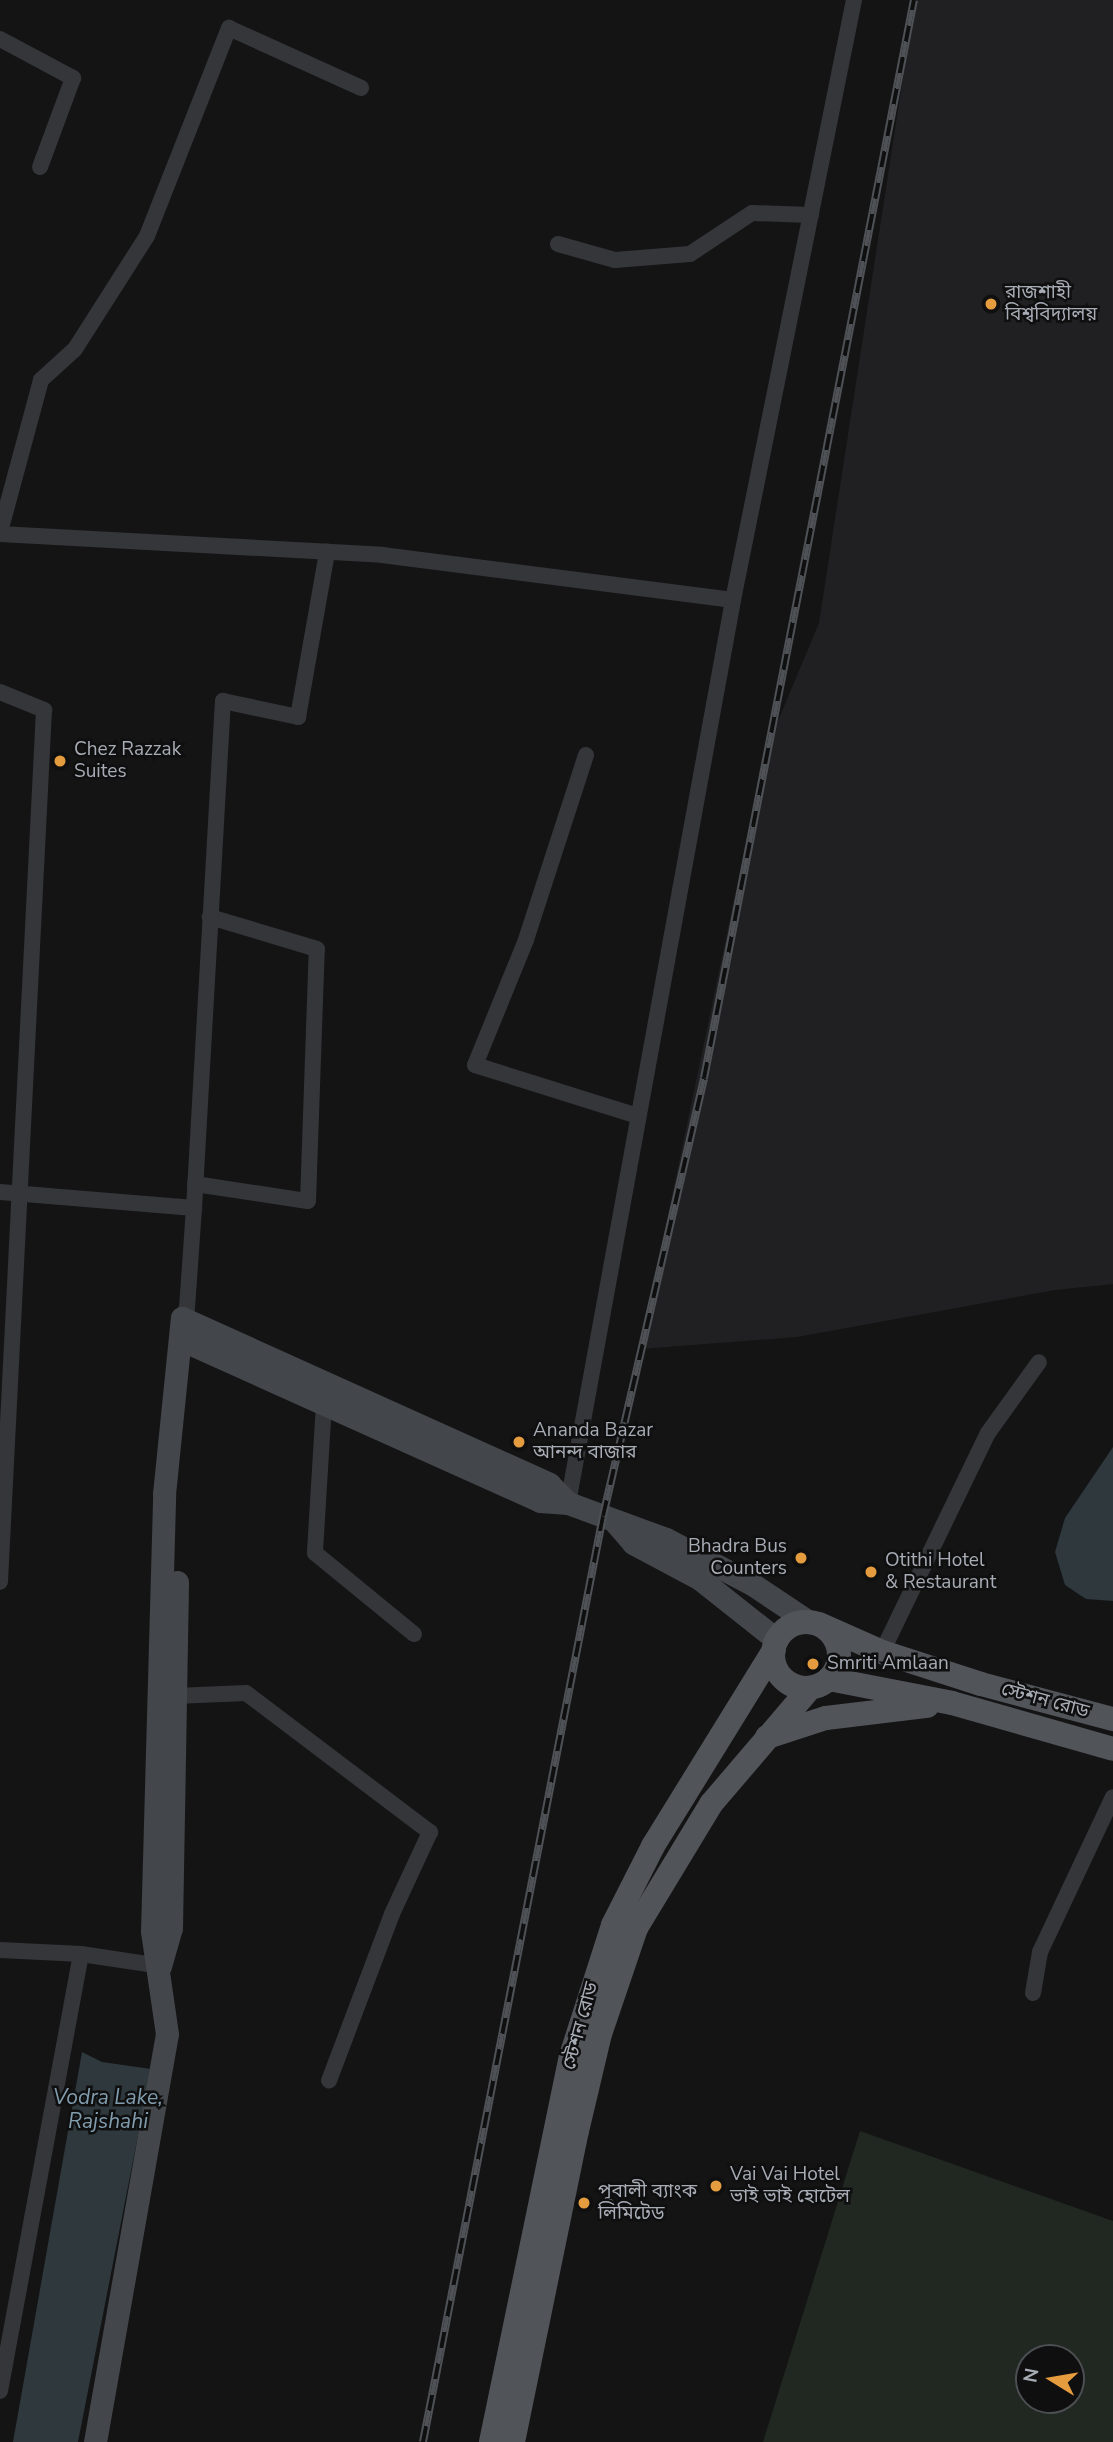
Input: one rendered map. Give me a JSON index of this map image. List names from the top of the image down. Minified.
{"streets":{"main road":["স্টেশন রোড"]},"water":["Vodra Lake, Rajshahi"],"places":["রাজশাহী বিশ্ববিদ্যালয়","Chez Razzak Suites","Ananda Bazar আনন্দ বাজার","Bhadra Bus Counters","Otithi Hotel & Restaurant","Smriti Amlaan","Vai Vai Hotel ভাই ভাই হোটেল","পূবালী ব্যাংক লিমিটেড"],"north":"left"}
